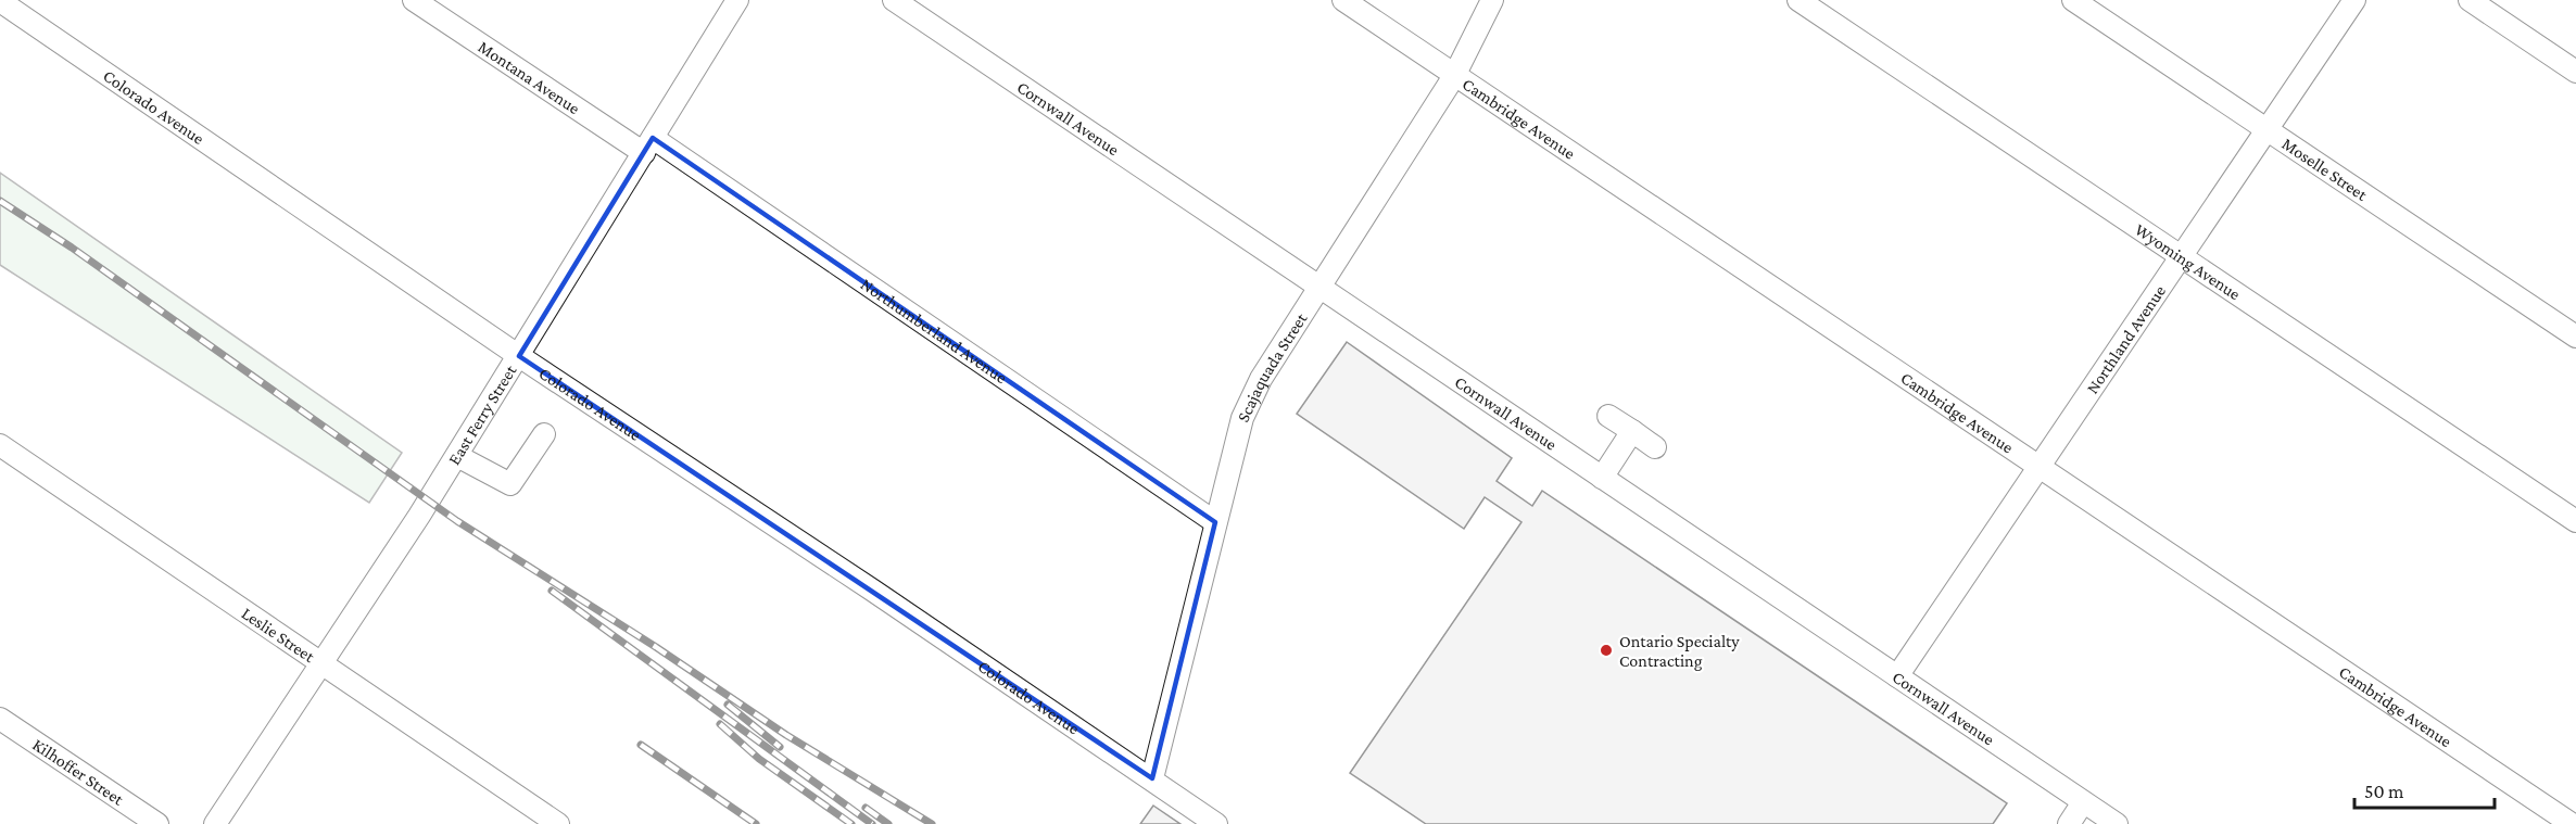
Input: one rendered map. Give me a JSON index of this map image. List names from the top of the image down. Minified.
{"streets":{"street":["Montana Avenue","Colorado Avenue","Cornwall Avenue","Cambridge Avenue","Moselle Street","Wyoming Avenue","Northumberland Avenue","Northland Avenue","Scajaquada Street","East Ferry Street","Leslie Street","Kilhoffer Street"]},"crossings":[["Montana Avenue","Northumberland Avenue"],["Montana Avenue","East Ferry Street"],["Colorado Avenue","Scajaquada Street"],["Colorado Avenue","East Ferry Street"],["Cornwall Avenue","Northland Avenue"],["Cornwall Avenue","Scajaquada Street"],["Cambridge Avenue","Northland Avenue"],["Cambridge Avenue","Scajaquada Street"],["Moselle Street","Northland Avenue"],["Wyoming Avenue","Northland Avenue"],["Northumberland Avenue","Scajaquada Street"],["Northumberland Avenue","East Ferry Street"],["East Ferry Street","Leslie Street"]],"places":["Ontario Specialty Contracting"],"scale_bar":"50 m"}
